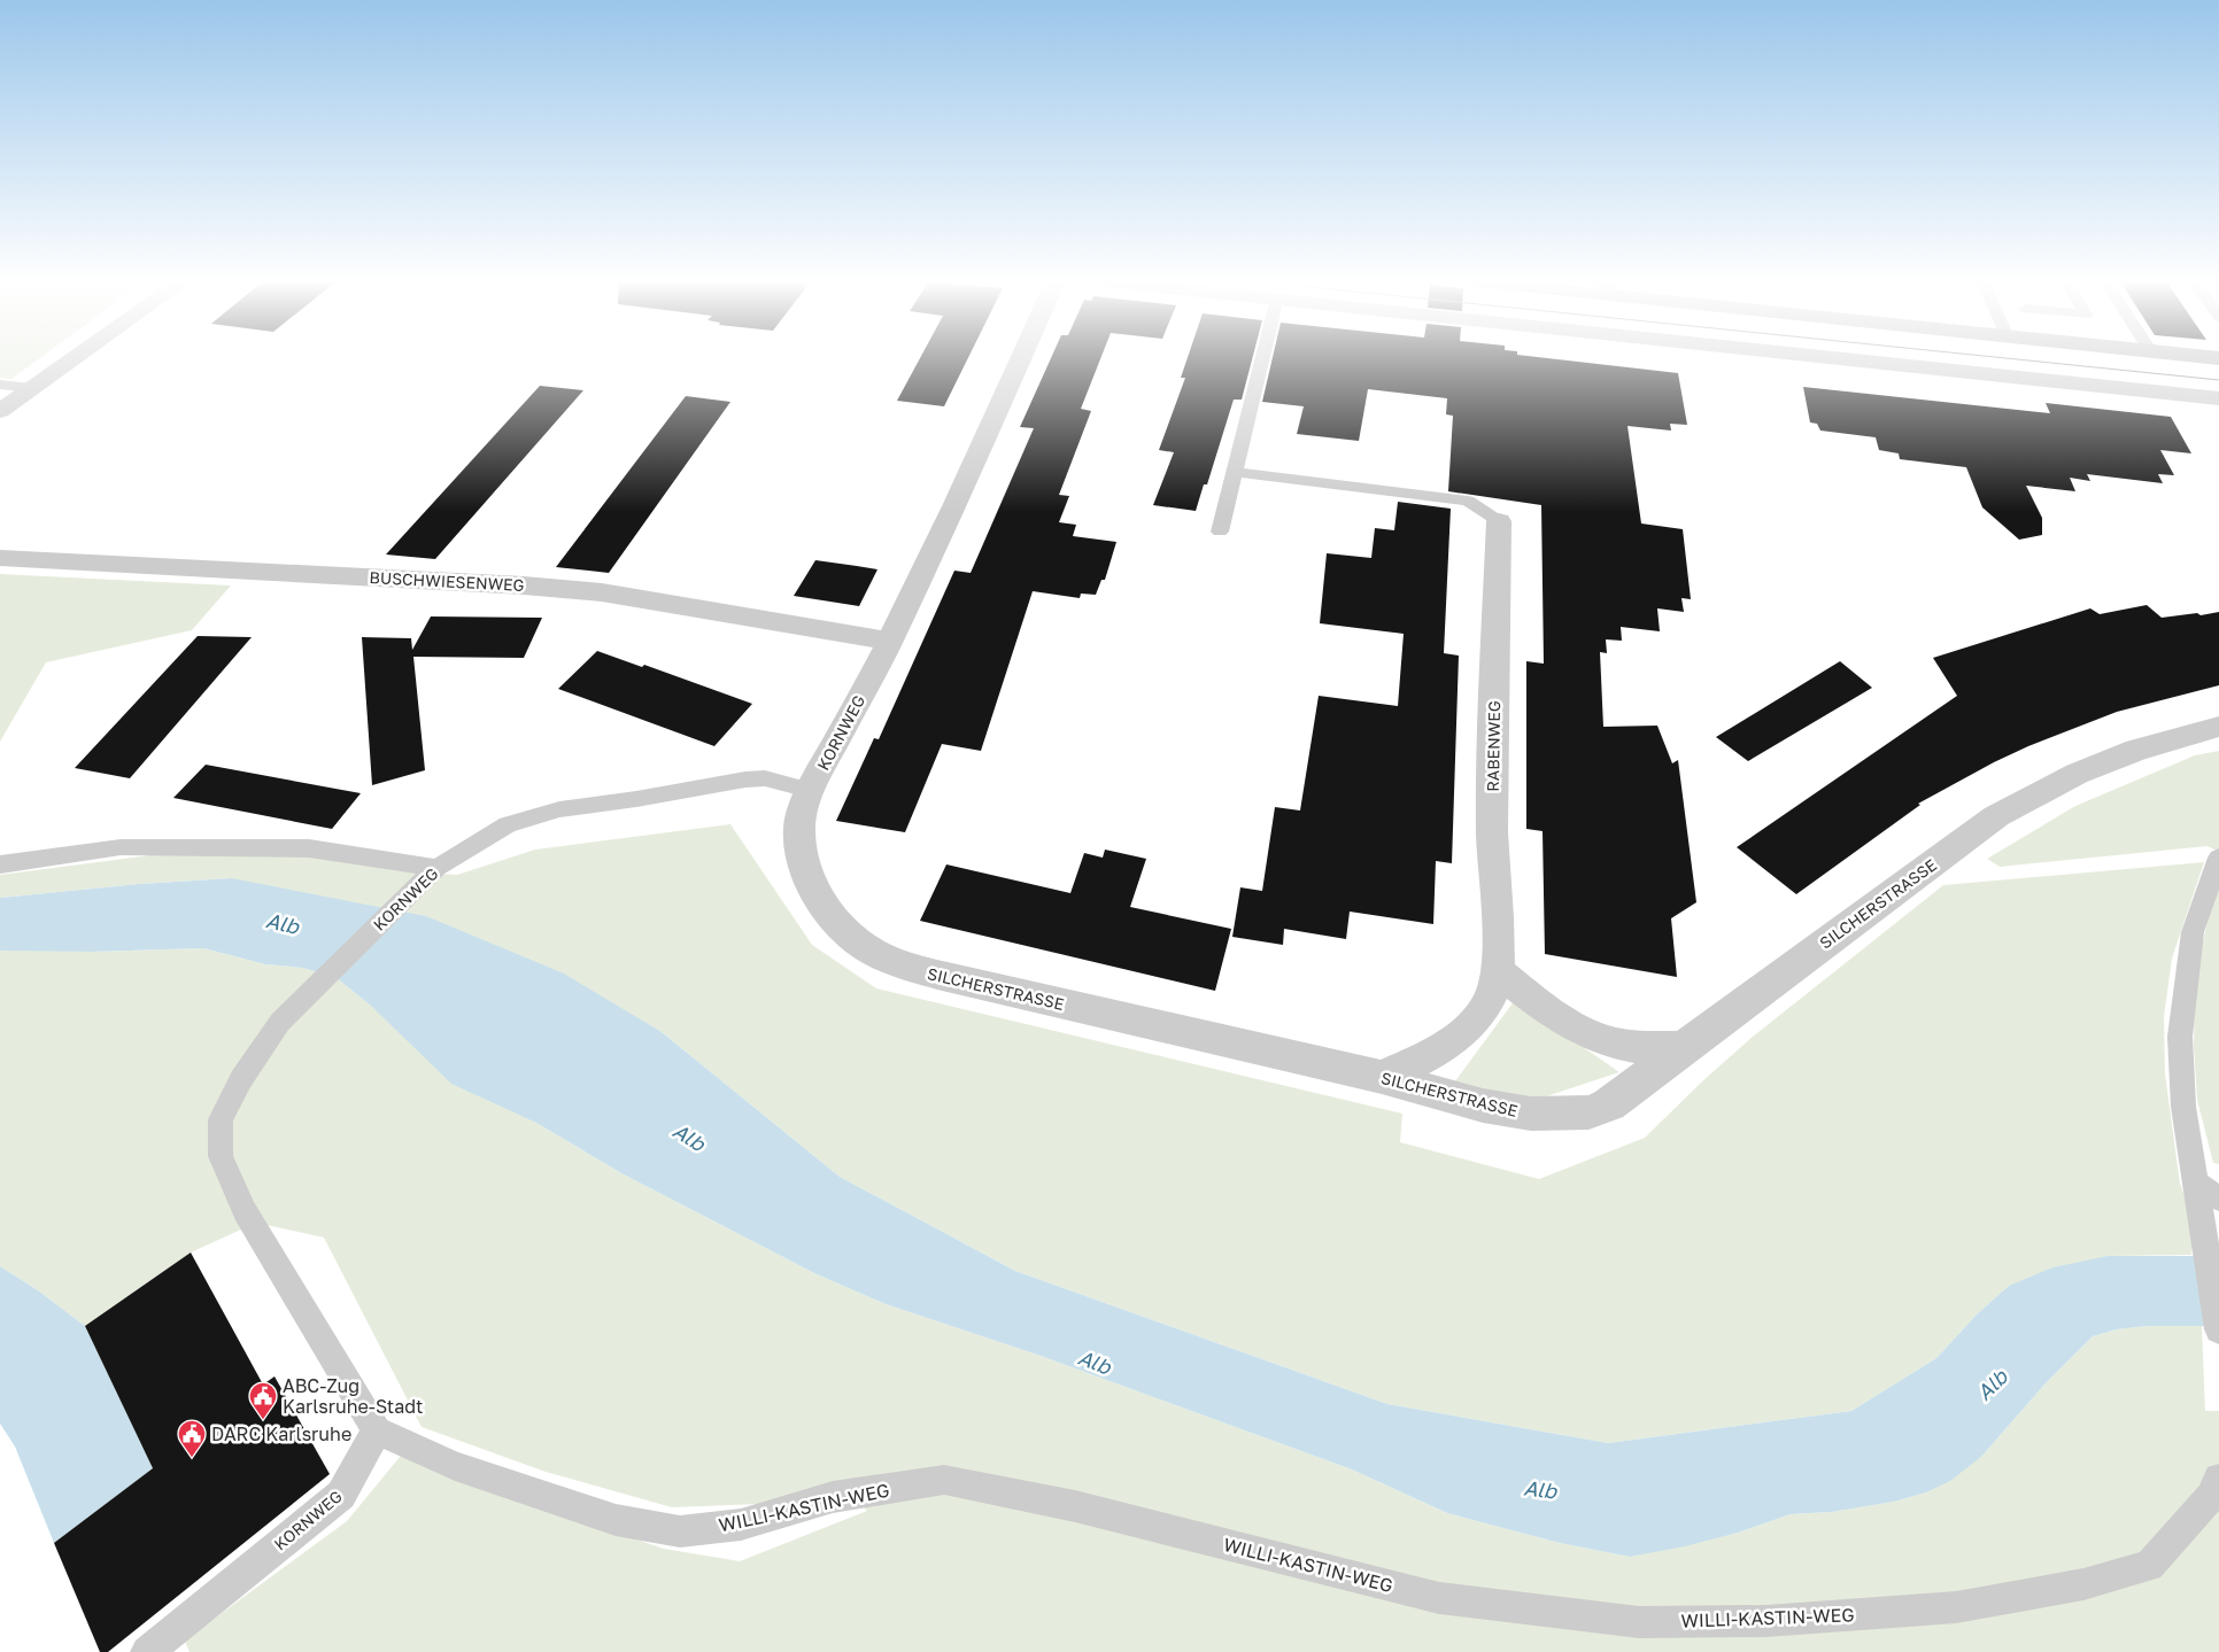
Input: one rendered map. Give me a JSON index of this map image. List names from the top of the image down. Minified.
{"streets":{"street":["BUSCHWIESENWEG","KORNWEG","RABENWEG","SILCHERSTRASSE"],"lane":["WILLI-KASTIN-WEG"]},"crossings":[["BUSCHWIESENWEG","KORNWEG"],["KORNWEG","SILCHERSTRASSE"],["KORNWEG","WILLI-KASTIN-WEG"],["RABENWEG","SILCHERSTRASSE"]],"water":["Alb"],"places":{"public building":["ABC-Zug Karlsruhe-Stadt","DARC Karlsruhe"]}}
